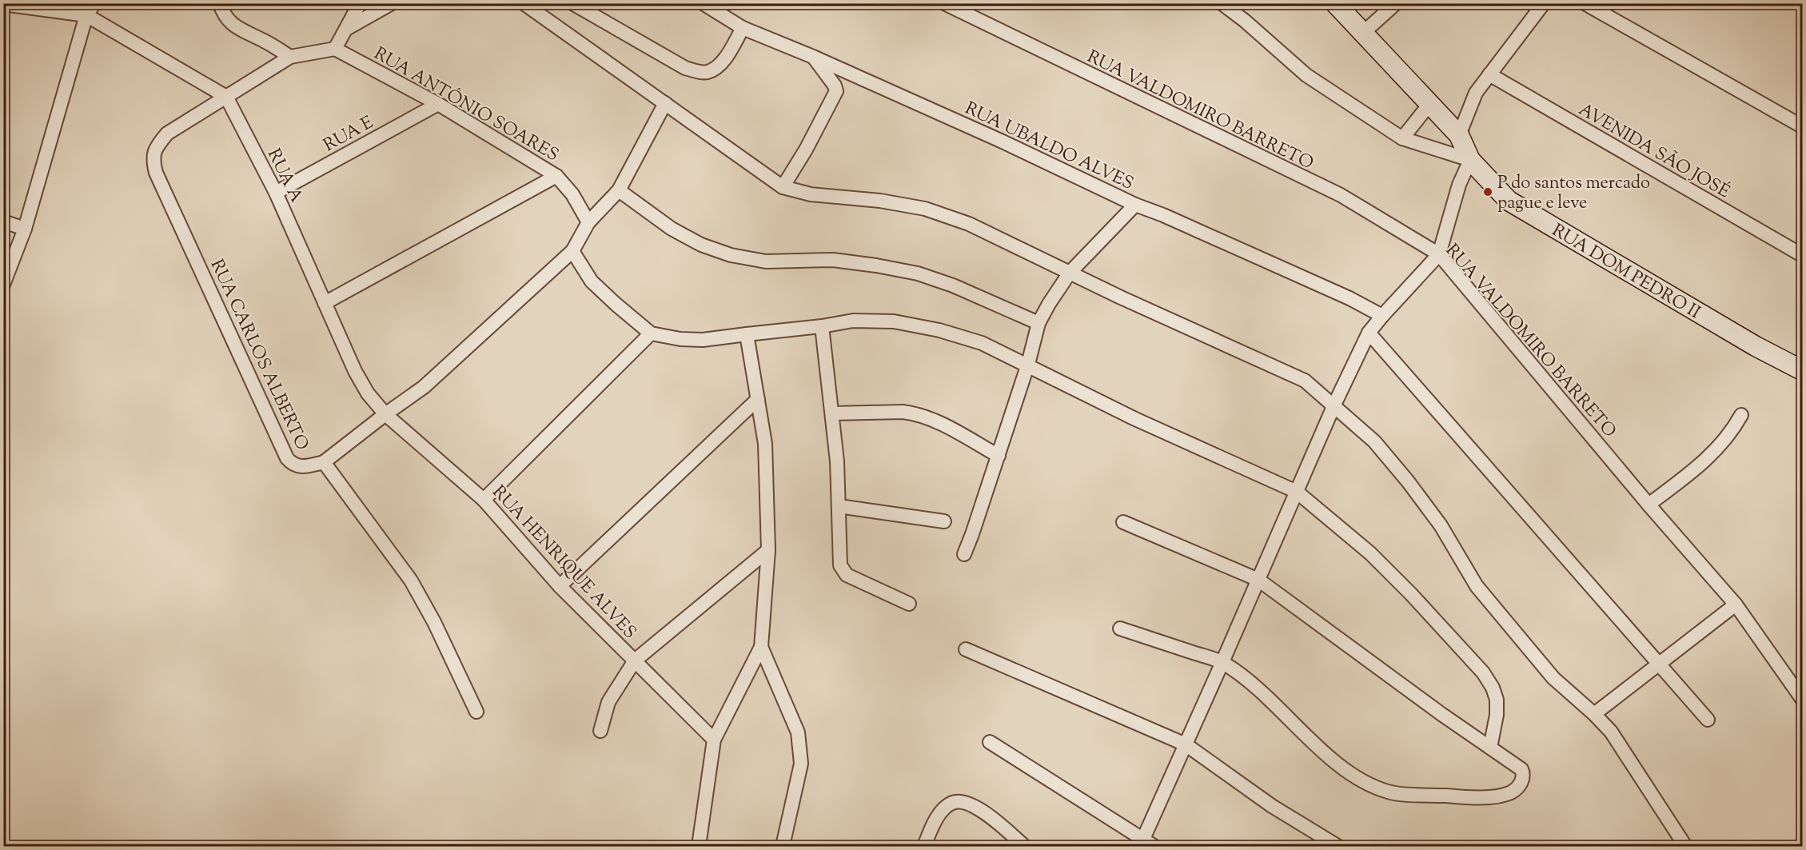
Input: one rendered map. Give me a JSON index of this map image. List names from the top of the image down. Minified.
{"streets":{"street":["RUA ANTÔNIO SOARES","RUA VALDOMIRO BARRETO","RUA E","RUA UBALDO ALVES","AVENIDA SÃO JOSÉ","RUA A","RUA DOM PEDRO II","RUA CARLOS ALBERTO","RUA HENRIQUE ALVES"]},"crossings":[["RUA ANTÔNIO SOARES","RUA E"],["RUA E","RUA A"],["RUA A","RUA CARLOS ALBERTO"],["RUA A","RUA HENRIQUE ALVES"]],"places":["P do santos mercado pague e leve"]}
